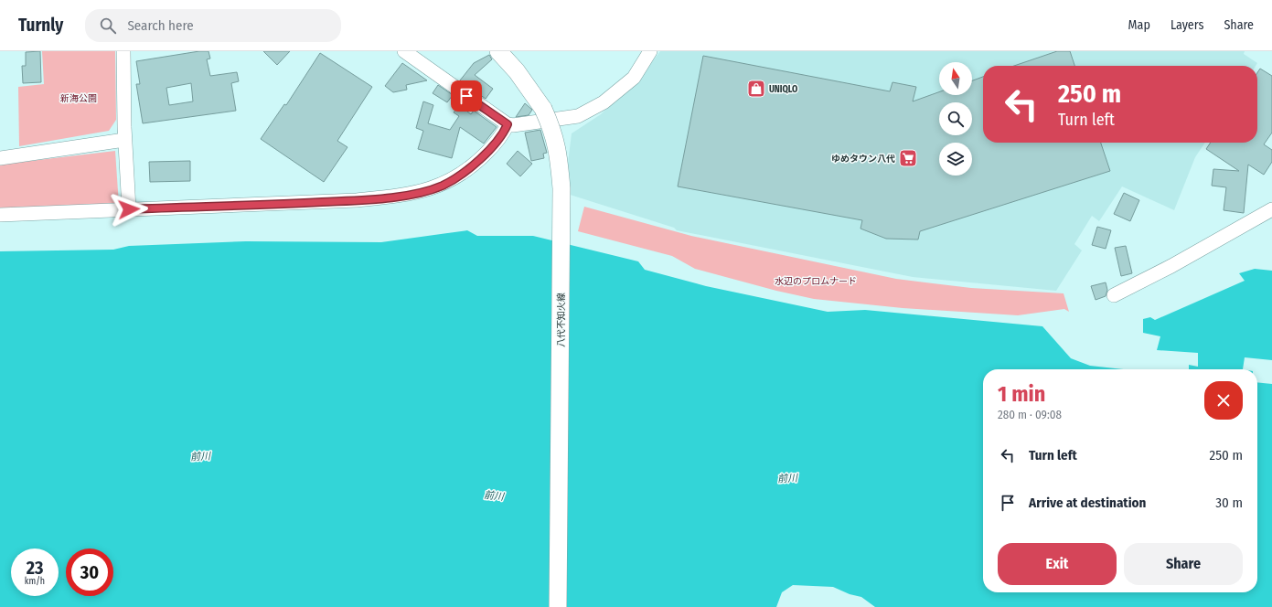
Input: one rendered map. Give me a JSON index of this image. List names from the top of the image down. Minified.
{"streets":{"main road":["八代不知火線"]},"water":["前川"],"parks":["新海公園","水辺のプロムナード"],"places":{"shop":["UNIQLO"],"supermarket":["ゆめタウン八代"]},"north":"top","page":{"header":"Turnly","search":"Search here","nav":["Map","Layers","Share"],"turn":["250 m","Turn left"],"heading":["1 min","280 m · 09:08"],"list":[{"name":"Turn left","value":"250 m"},{"name":"Arrive at destination","value":"30 m"}],"buttons":["Exit","Share"],"speed":"23 km/h","limit":"30"}}
